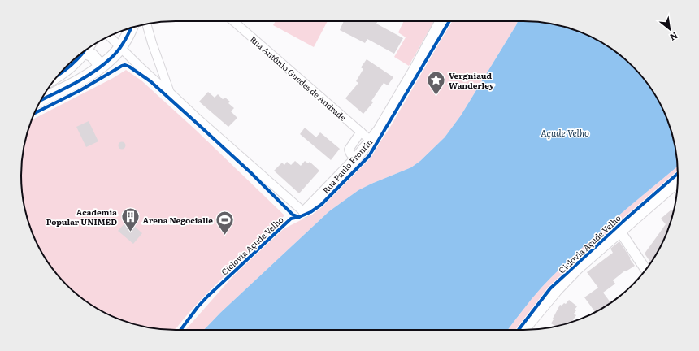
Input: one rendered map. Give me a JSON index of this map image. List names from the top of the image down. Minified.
{"streets":{"main road":["Rua Paulo Frontin"],"street":["Rua Antônio Guedes de Andrade"],"cycle path":["Ciclovia Açude Velho"]},"crossings":[["Rua Antônio Guedes de Andrade","Rua Paulo Frontin"]],"water":["Açude Velho"],"places":{"place":["Vergniaud Wanderley"],"building":["Academia Popular UNIMED"],"sports":["Arena Negocialle"]},"north":"bottom right"}
